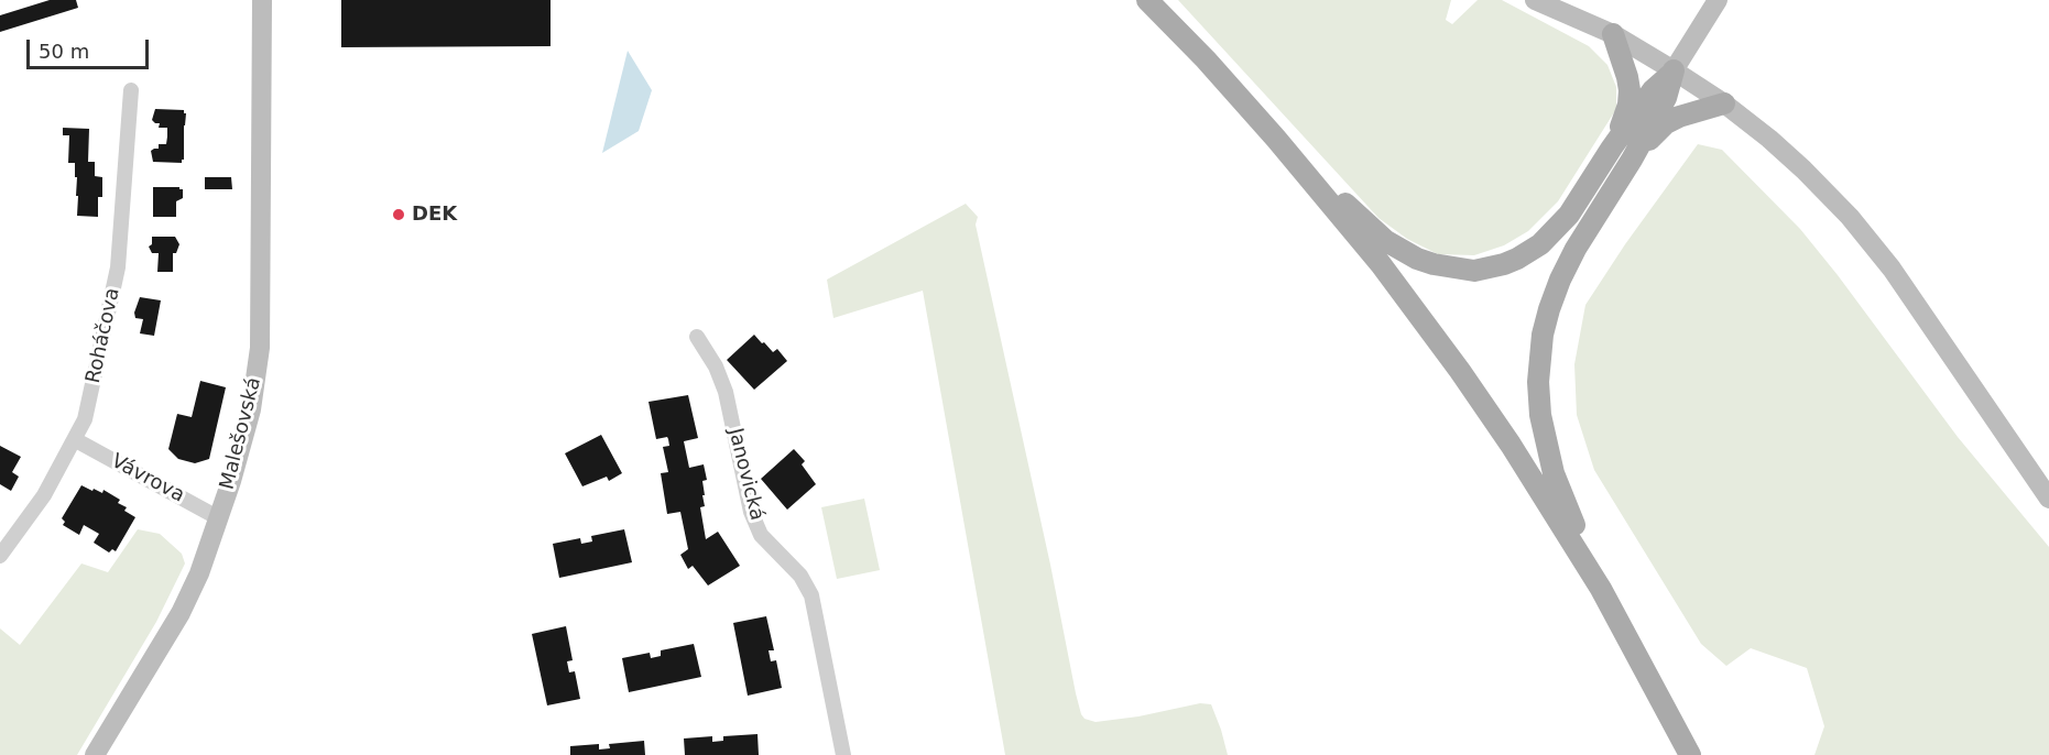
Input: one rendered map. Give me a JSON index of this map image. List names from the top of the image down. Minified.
{"streets":{"street":["Roháčova","Malešovská","Janovická","Vávrova"]},"crossings":[["Roháčova","Vávrova"],["Malešovská","Vávrova"]],"places":["DEK"],"scale_bar":"50 m"}
